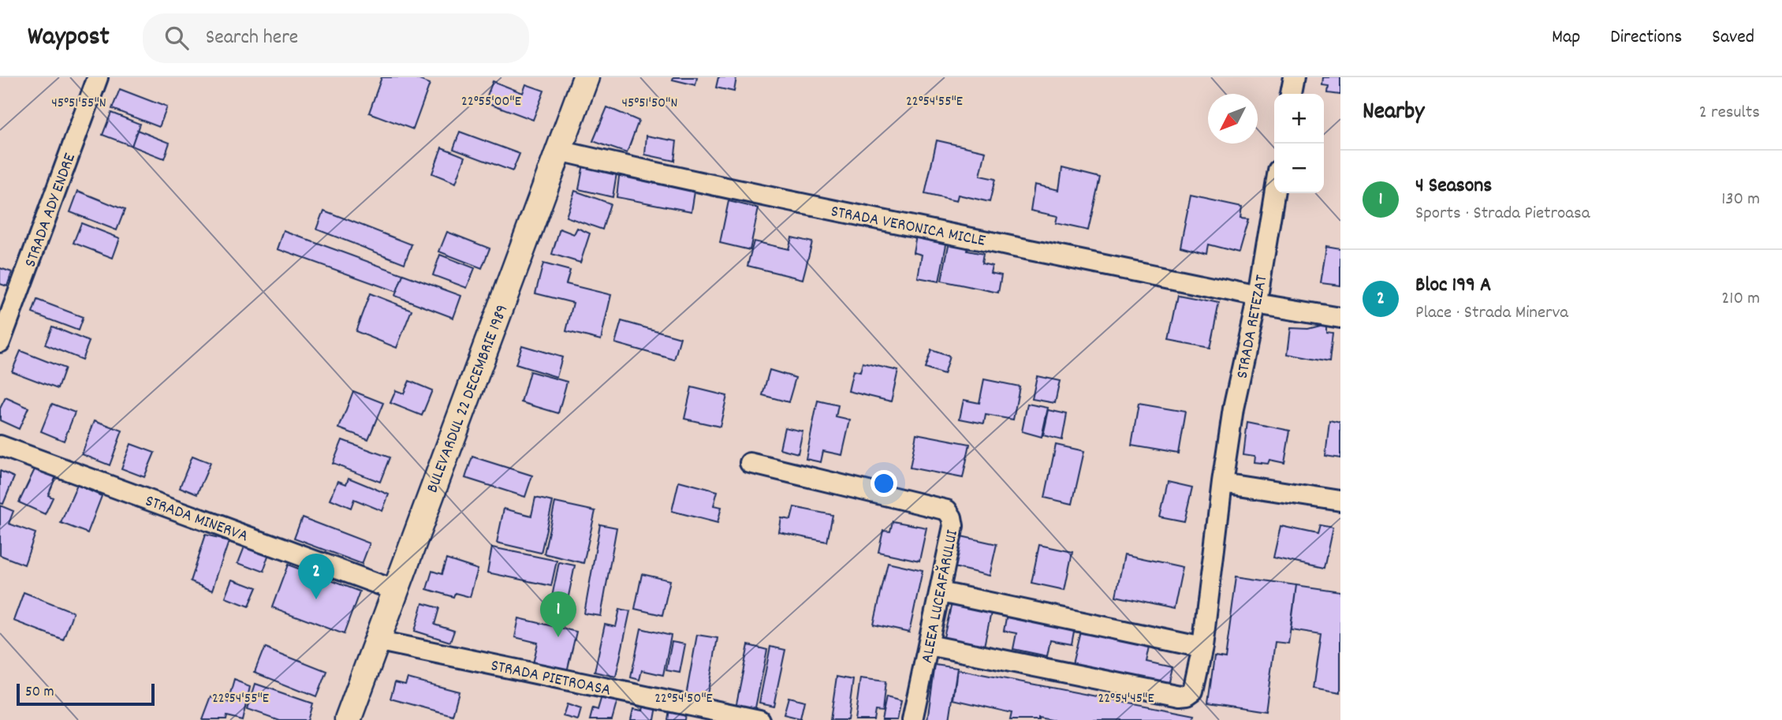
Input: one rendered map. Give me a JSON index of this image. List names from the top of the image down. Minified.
{"streets":{"main road":["BULEVARDUL 22 DECEMBRIE 1989"],"street":["STRADA ADY ENDRE","STRADA VERONICA MICLE","STRADA RETEZAT","STRADA MINERVA","ALEEA LUCEAFĂRULUI","STRADA PIETROASA"]},"crossings":[["STRADA VERONICA MICLE","STRADA RETEZAT"],["STRADA VERONICA MICLE","BULEVARDUL 22 DECEMBRIE 1989"],["STRADA RETEZAT","ALEEA LUCEAFĂRULUI"],["BULEVARDUL 22 DECEMBRIE 1989","STRADA MINERVA"],["BULEVARDUL 22 DECEMBRIE 1989","STRADA PIETROASA"]],"scale_bar":"50 m","north":"bottom left","page":{"header":"Waypost","search":"Search here","nav":["Map","Directions","Saved"],"heading":["Nearby","2 results"],"map_buttons":["+","−"],"list":[{"mark":"1","name":"4 Seasons","note":"Sports · Strada Pietroasa","value":"130 m"},{"mark":"2","name":"Bloc 199 A","note":"Place · Strada Minerva","value":"210 m"}],"pins":["2","1"],"scale":"50 m"},"coordinates":["22°55'00\"E","22°54'55\"E","45°51'50\"N","45°51'55\"N","22°54'50\"E","22°54'45\"E"]}
